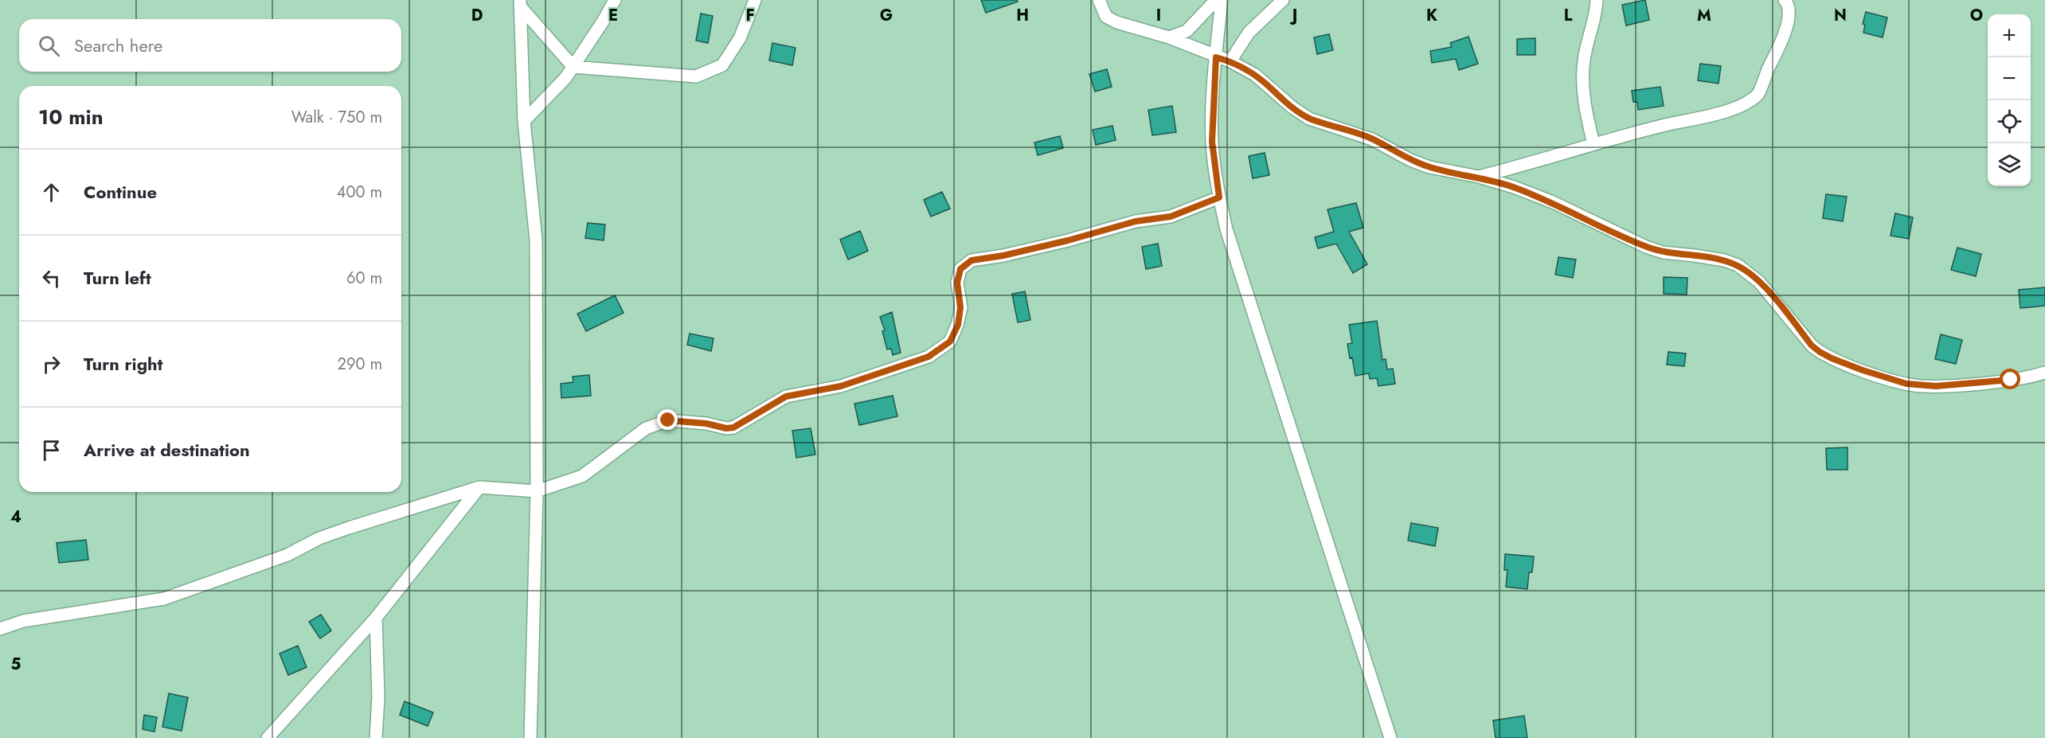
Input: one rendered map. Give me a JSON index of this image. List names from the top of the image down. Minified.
{"page":{"map_buttons":["+","−"],"search":"Search here","heading":["10 min","Walk · 750 m"],"list":[["Continue","400 m"],["Turn left","60 m"],["Turn right","290 m"],"Arrive at destination"]},"grid":{"columns":["D","E","F","G","H","I","J","K","L","M","N","O"],"rows":["4","5"]}}
